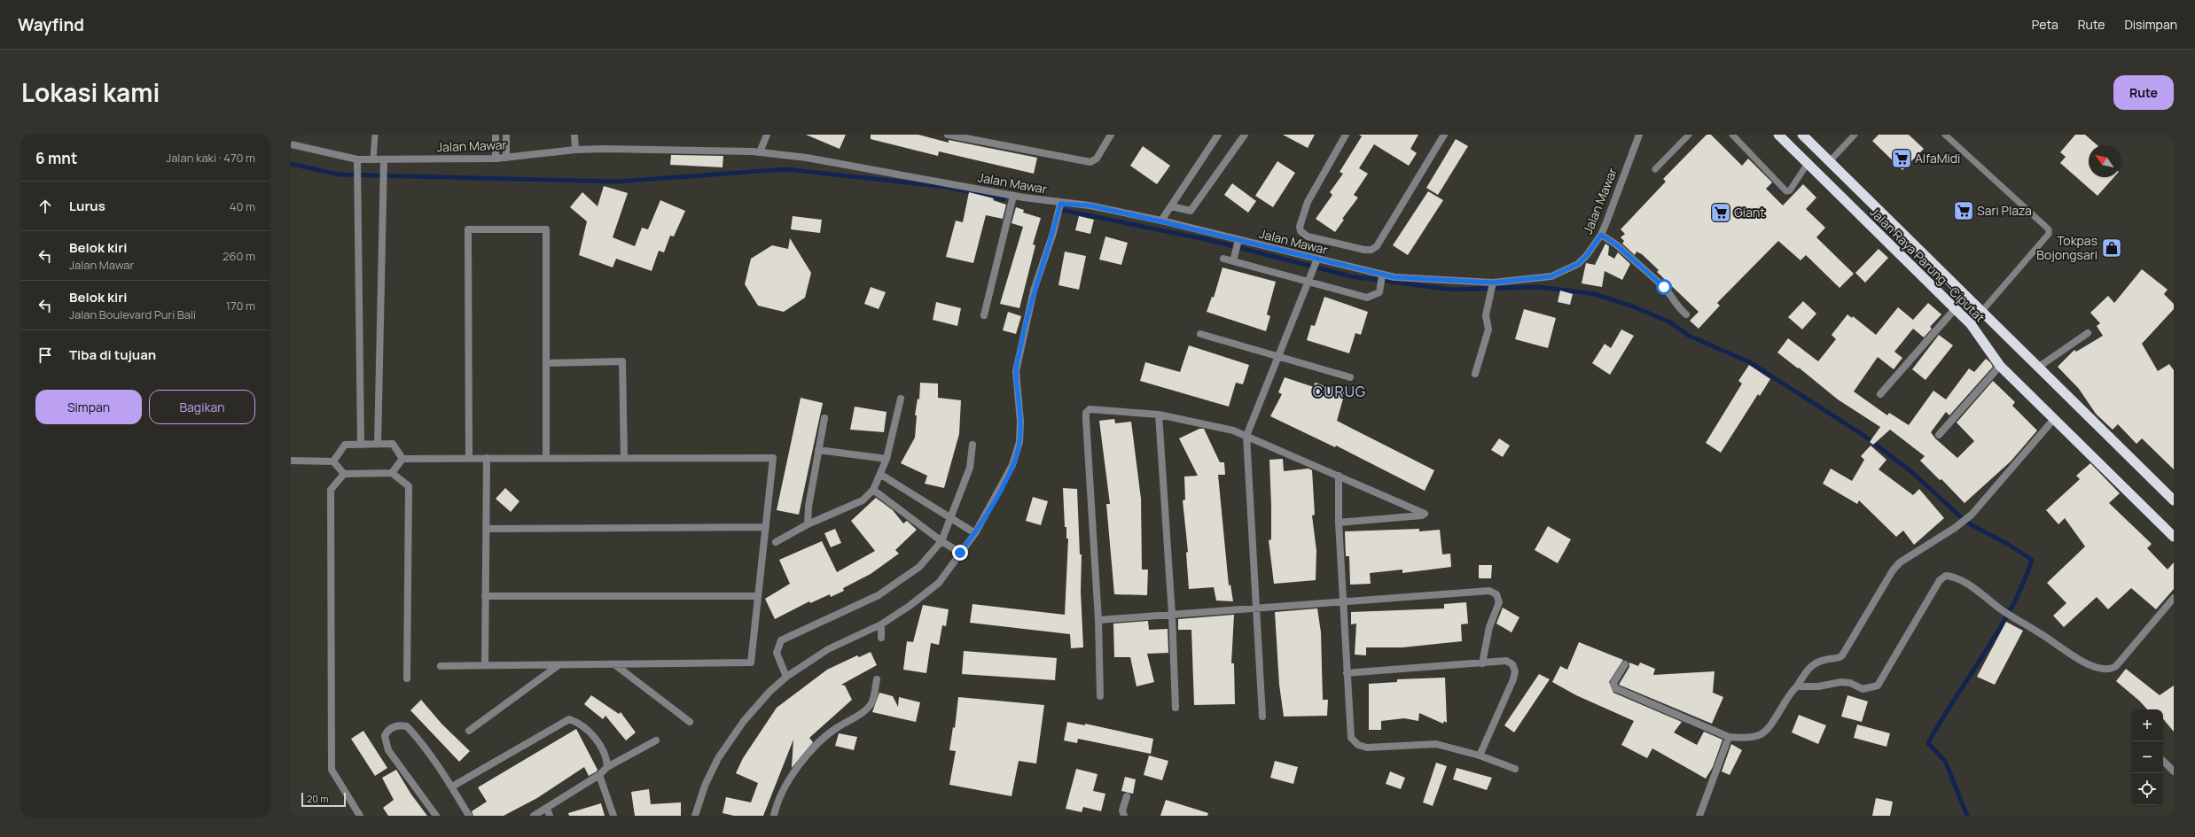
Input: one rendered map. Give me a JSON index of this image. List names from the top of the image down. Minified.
{"streets":{"highway":["Jalan Raya Parung—Ciputat"],"street":["Jalan Mawar"]},"districts":["CURUG"],"places":{"supermarket":["AlfaMidi","Sari Plaza","Giant"],"shop":["Tokpas Bojongsari"]},"scale_bar":"20 m","north":"top left","page":{"header":"Wayfind","nav":["Peta","Rute","Disimpan"],"title":"Lokasi kami","buttons":["Rute",["Simpan","Bagikan"]],"heading":["6 mnt","Jalan kaki · 470 m"],"list":[["Lurus","40 m"],["Belok kiri","Jalan Mawar","260 m"],["Belok kiri","Jalan Boulevard Puri Bali","170 m"],"Tiba di tujuan"],"map_buttons":["+","−"],"scale":"20 m"}}
